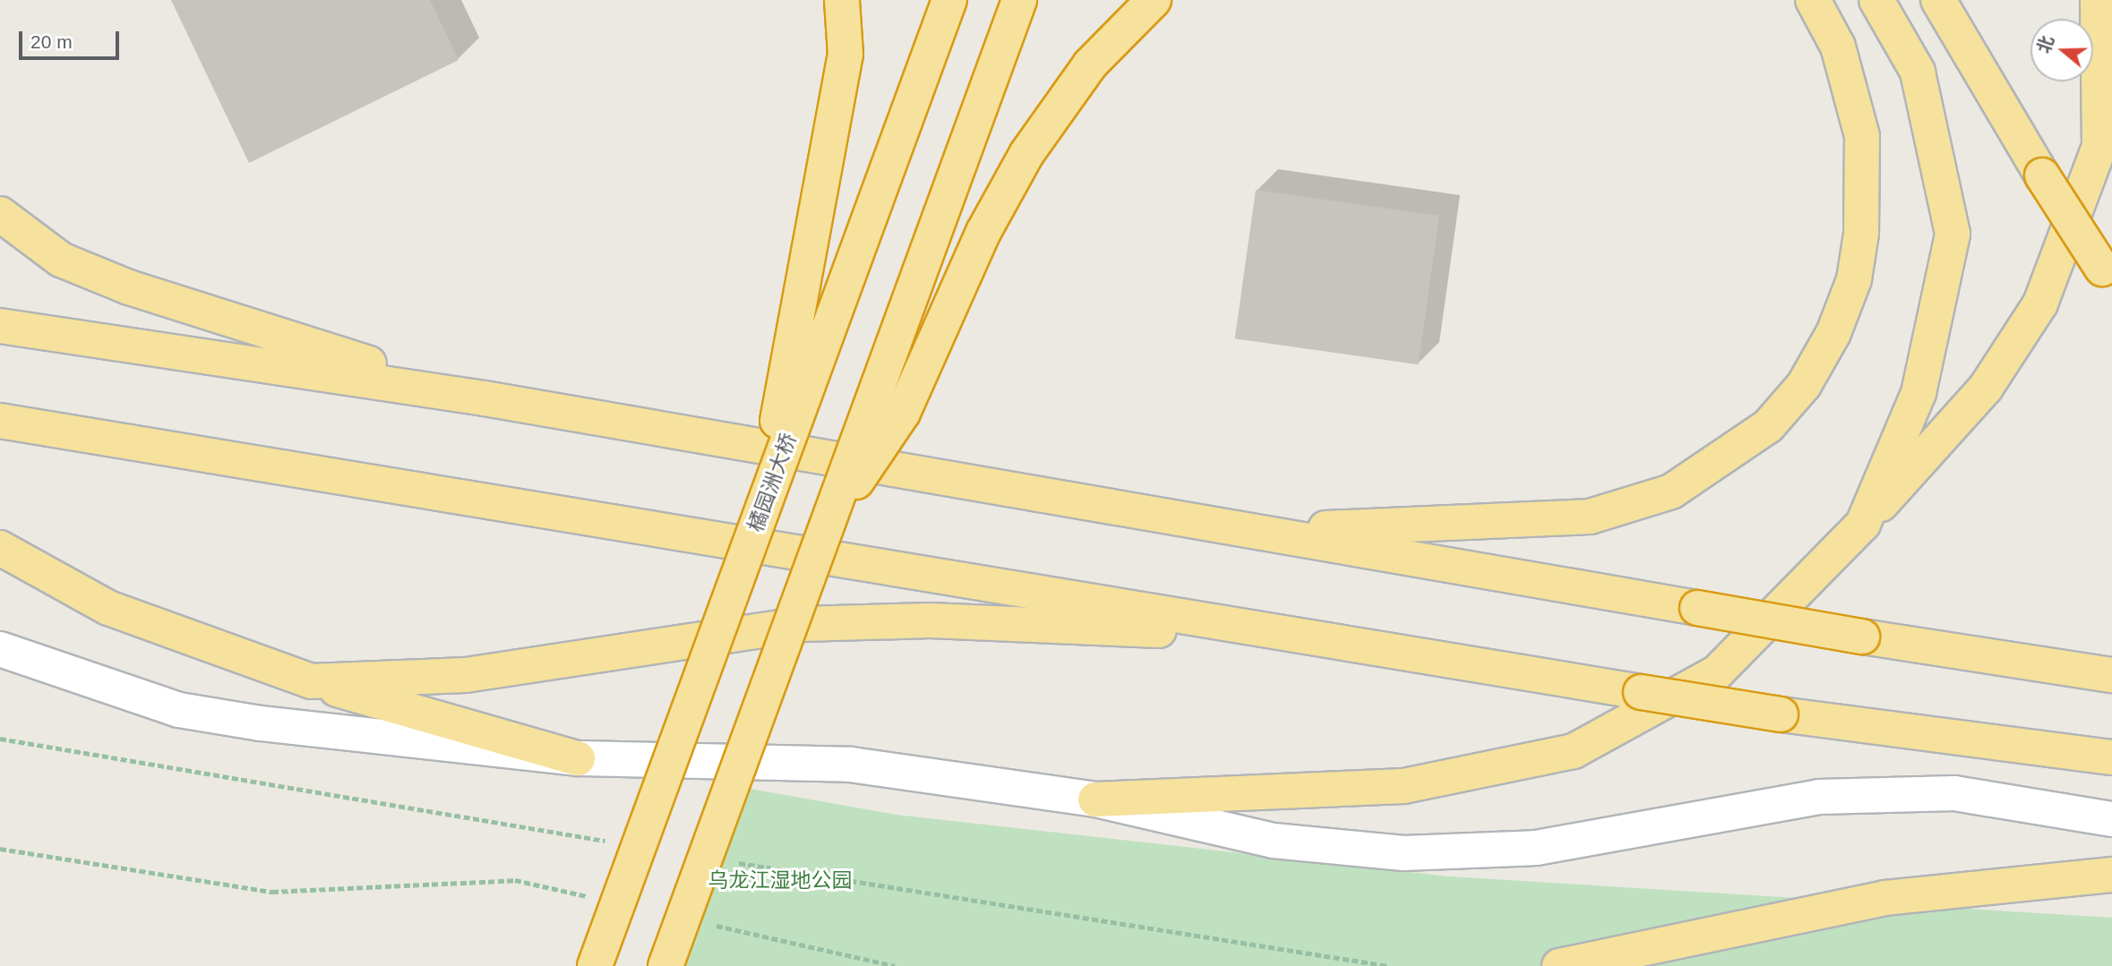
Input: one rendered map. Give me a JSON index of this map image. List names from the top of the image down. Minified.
{"streets":{"highway":["橘园洲大桥"]},"parks":["乌龙江湿地公园"],"scale_bar":"20 m","north":"left"}
